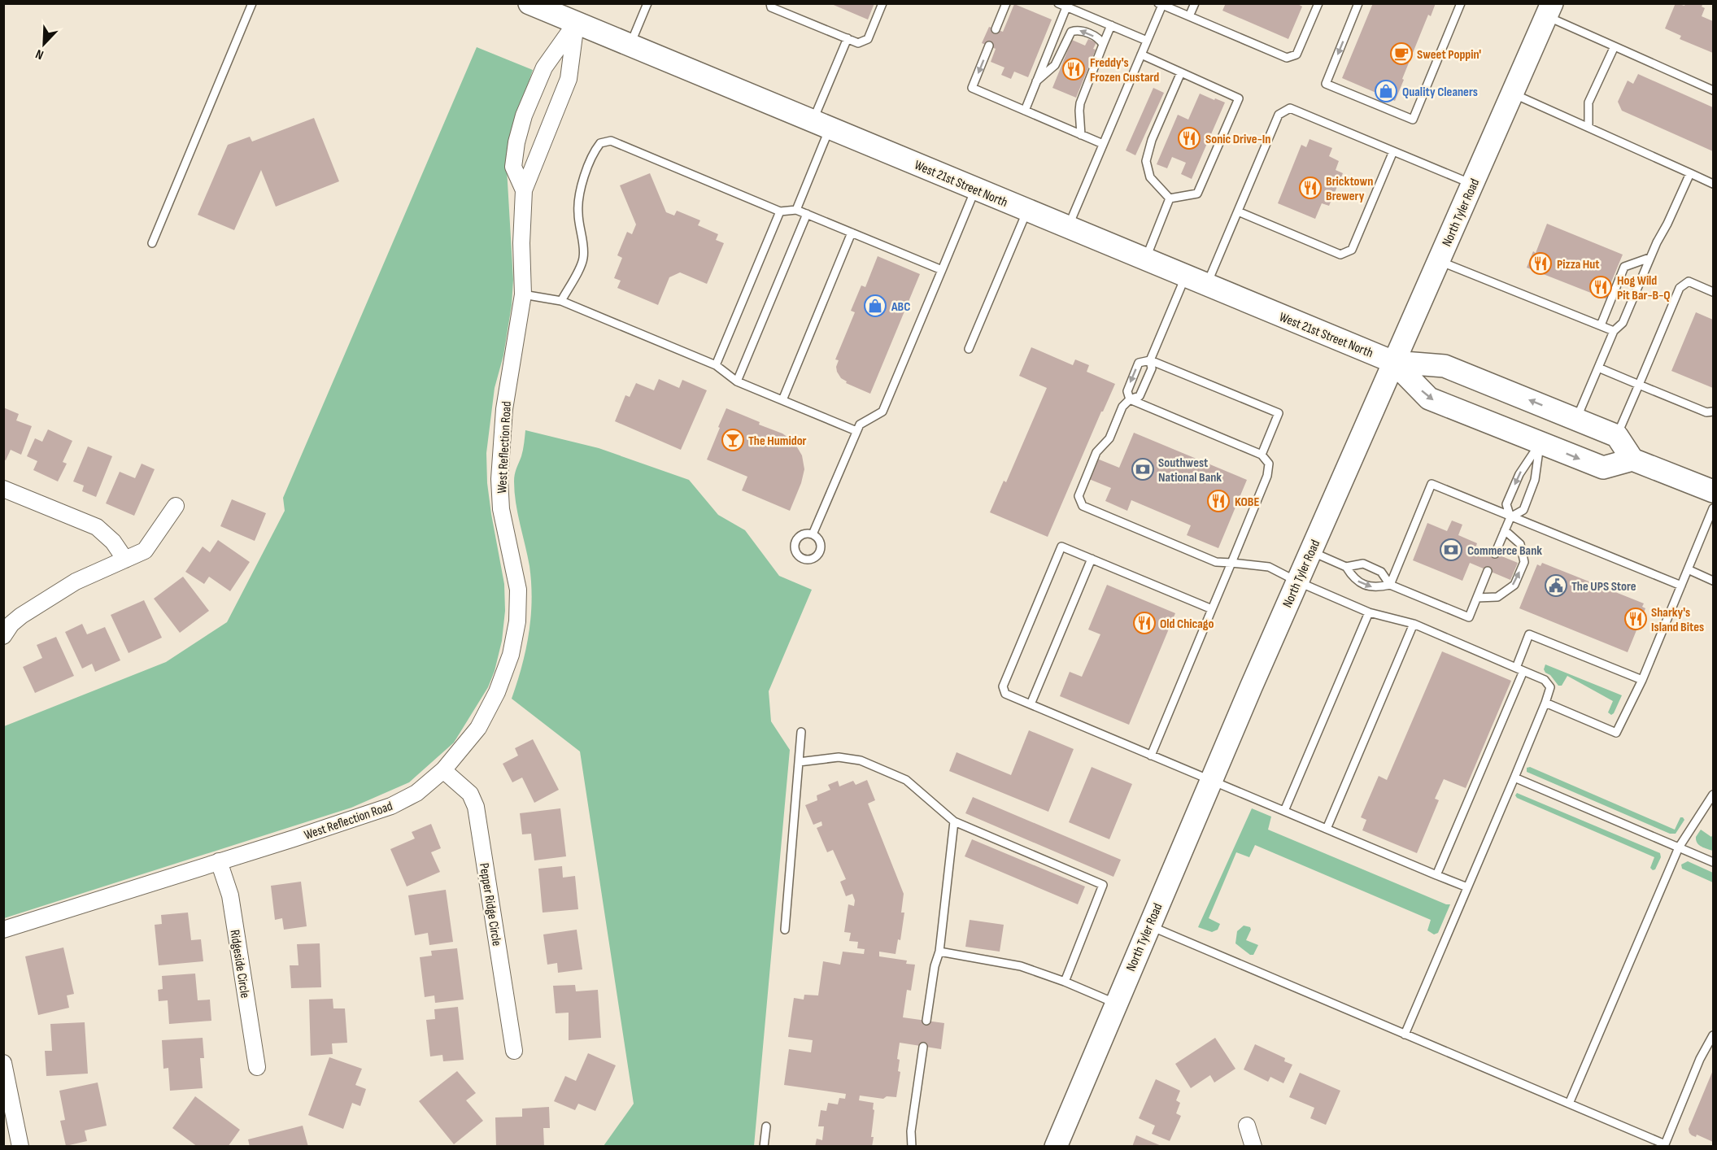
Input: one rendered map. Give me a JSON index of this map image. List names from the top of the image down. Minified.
{"streets":{"main road":["West 21st Street North","North Tyler Road"],"street":["West Reflection Road","Pepper Ridge Circle","Ridgeside Circle"]},"crossings":[["West 21st Street North","North Tyler Road"],["West 21st Street North","West Reflection Road"],["West Reflection Road","Pepper Ridge Circle"],["West Reflection Road","Ridgeside Circle"]],"places":{"cafe":["Sweet Poppin'"],"restaurant":["Freddy's Frozen Custard","Sonic Drive-In","Bricktown Brewery","Pizza Hut","Hog Wild Pit Bar-B-Q","KOBE","Sharky's Island Bites","Old Chicago"],"shop":["Quality Cleaners","ABC"],"bar":["The Humidor"],"bank":["Southwest National Bank","Commerce Bank"],"public building":["The UPS Store"]},"north":"bottom left"}
